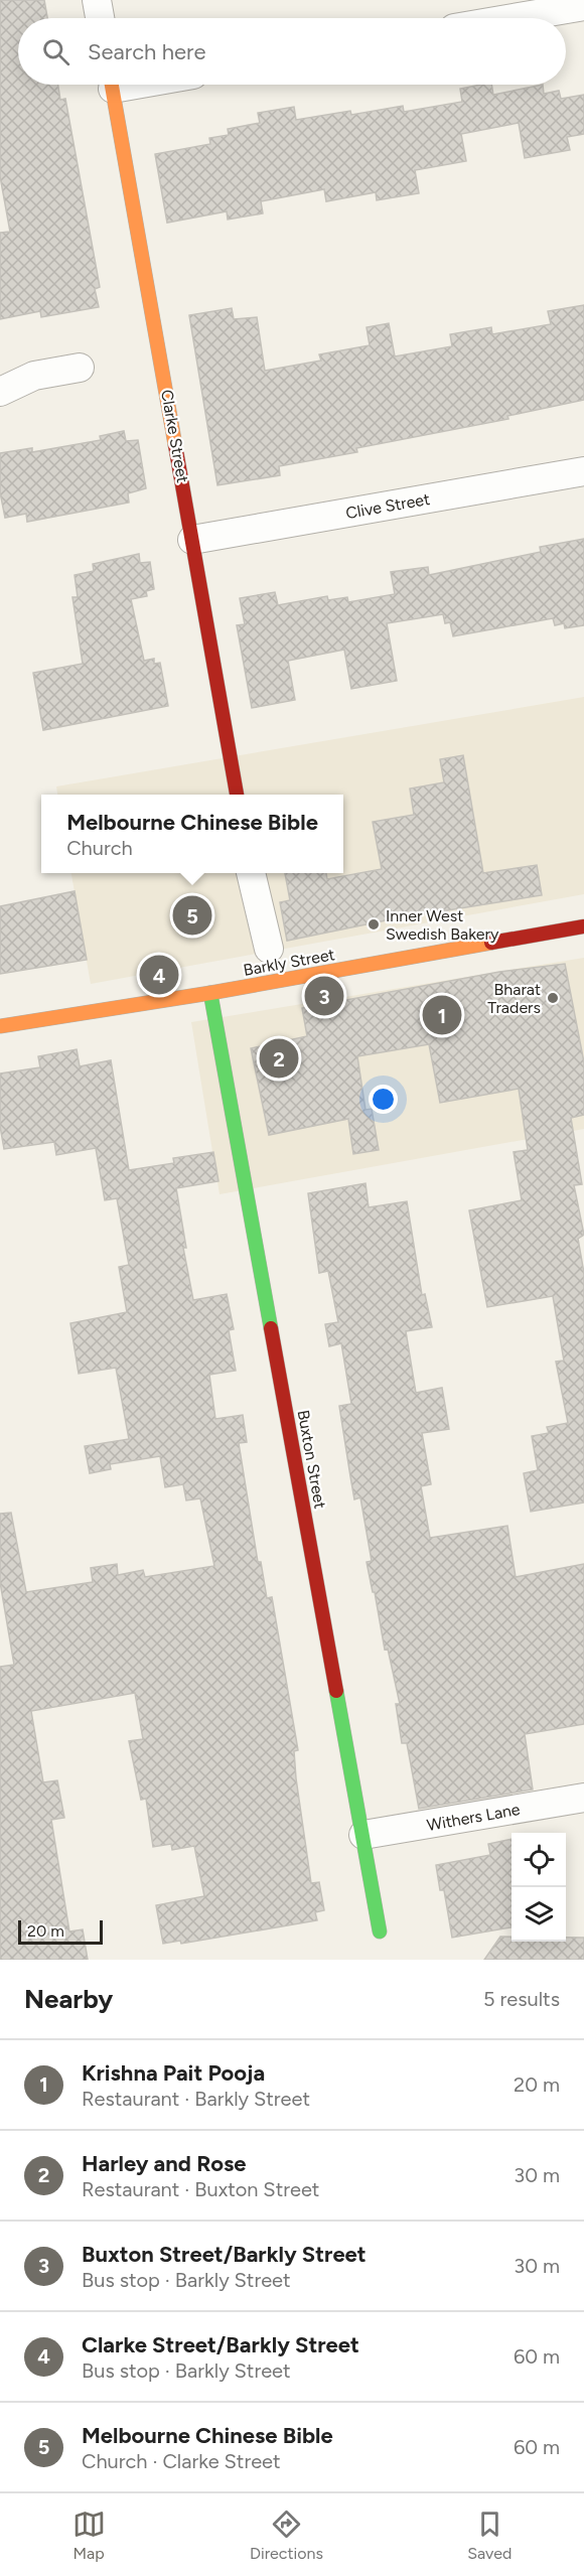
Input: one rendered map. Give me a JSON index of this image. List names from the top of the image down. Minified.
{"streets":{"street":["Clarke Street","Clive Street","Barkly Street","Buxton Street","Withers Lane"]},"crossings":[["Clarke Street","Clive Street"],["Barkly Street","Buxton Street"],["Buxton Street","Withers Lane"]],"places":["Inner West Swedish Bakery","Bharat Traders"],"scale_bar":"20 m","page":{"search":"Search here","popup":["Melbourne Chinese Bible","Church"],"pins":["5","4","3","1","2"],"scale":"20 m","heading":["Nearby","5 results"],"list":[{"mark":"1","name":"Krishna Pait Pooja","note":"Restaurant · Barkly Street","value":"20 m"},{"mark":"2","name":"Harley and Rose","note":"Restaurant · Buxton Street","value":"30 m"},{"mark":"3","name":"Buxton Street/Barkly Street","note":"Bus stop · Barkly Street","value":"30 m"},{"mark":"4","name":"Clarke Street/Barkly Street","note":"Bus stop · Barkly Street","value":"60 m"},{"mark":"5","name":"Melbourne Chinese Bible","note":"Church · Clarke Street","value":"60 m"}],"nav":["Map","Directions","Saved"]}}
